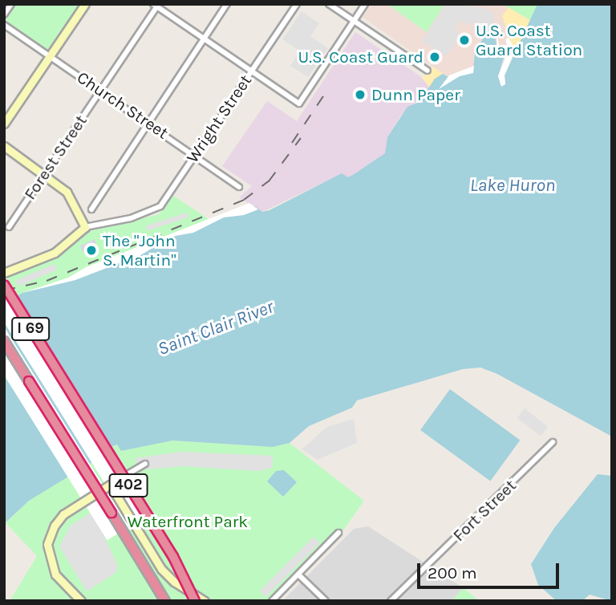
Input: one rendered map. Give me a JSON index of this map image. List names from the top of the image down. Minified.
{"streets":{"highway":["I 69","402"],"street":["Church Street","Wright Street","Forest Street","Fort Street"]},"crossings":[["Church Street","Wright Street"],["Church Street","Forest Street"],["I 69","402"]],"water":["Lake Huron","Saint Clair River"],"parks":["Waterfront Park"],"places":["U.S. Coast Guard Station","U.S. Coast Guard","Dunn Paper","The \"John S. Martin\""],"scale_bar":"200 m"}
